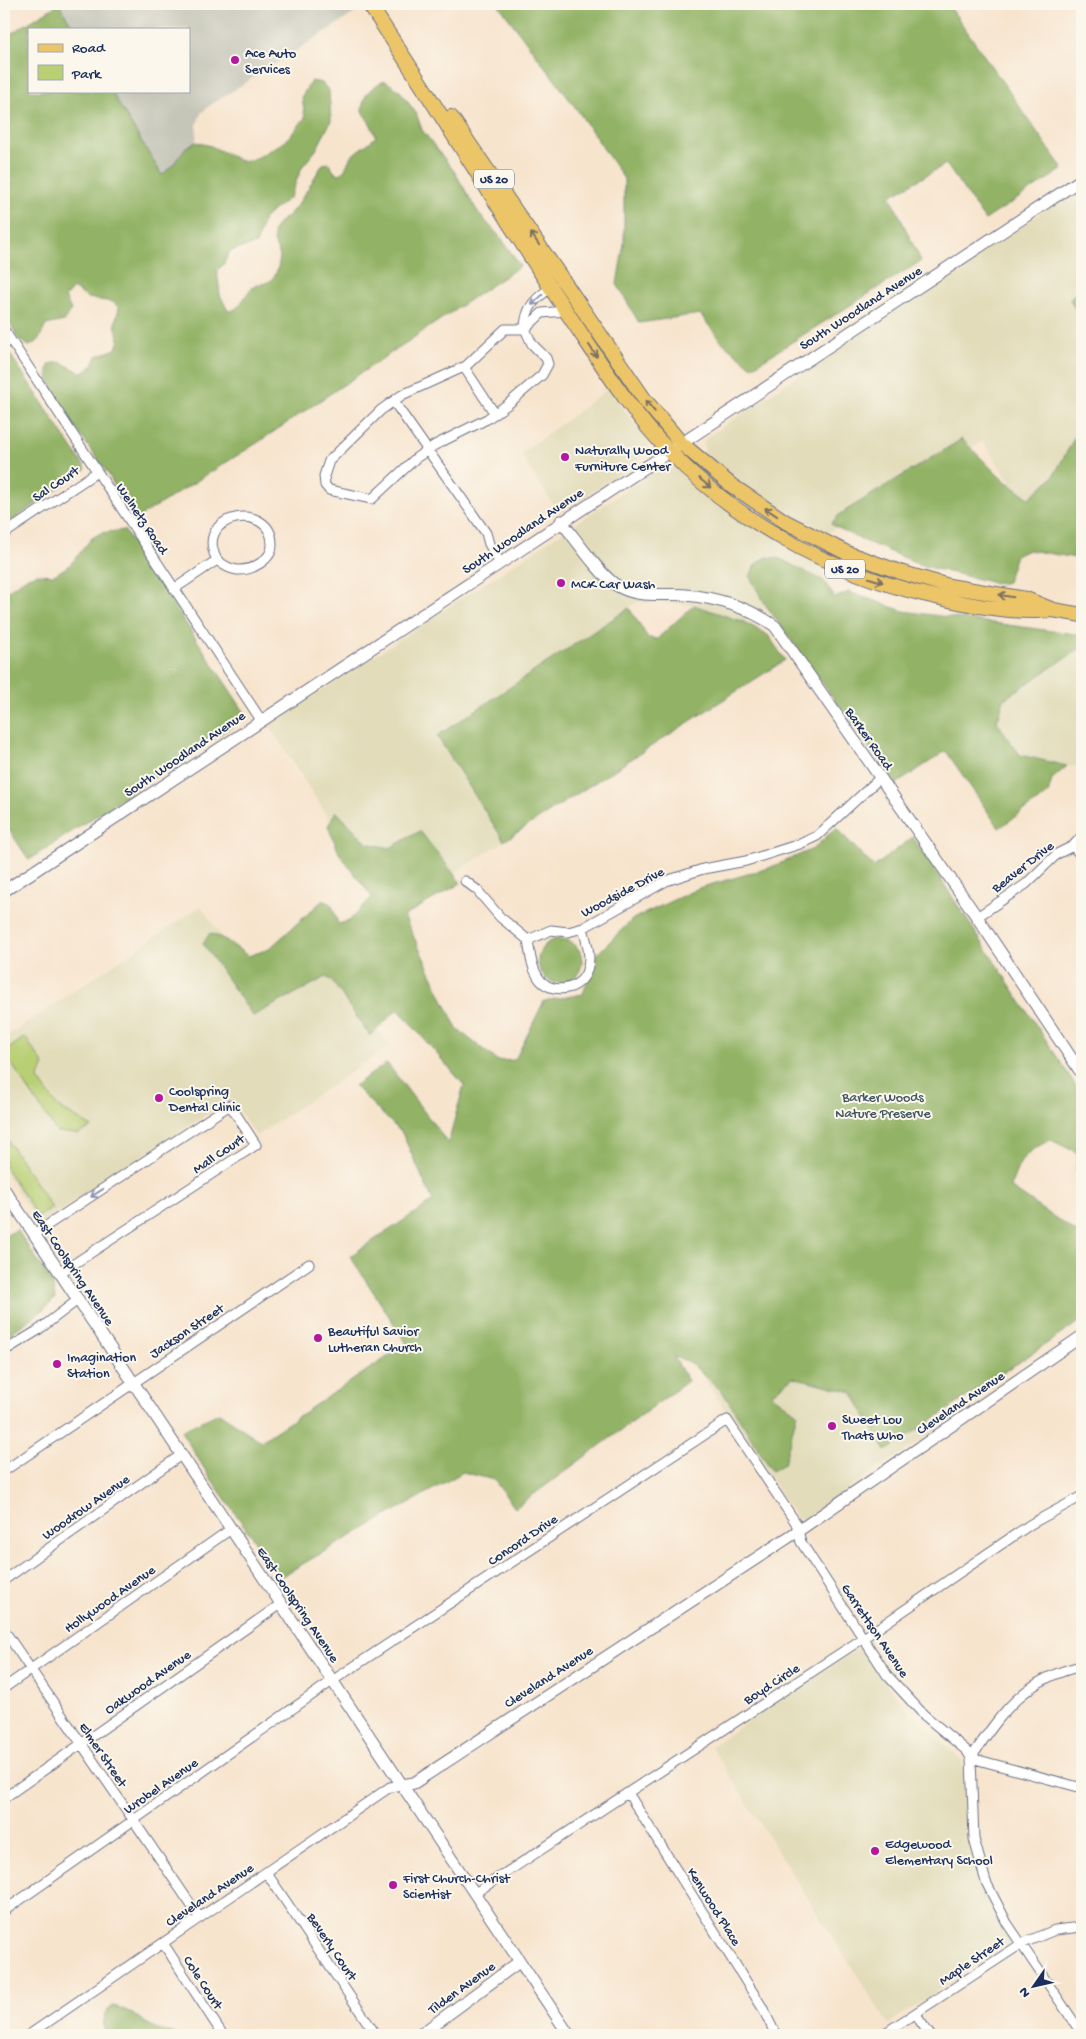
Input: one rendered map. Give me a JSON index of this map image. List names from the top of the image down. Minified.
{"streets":{"main road":["US 20"],"street":["South Woodland Avenue","Sal Court","Welnetz Road","Barker Road","Beaver Drive","Woodside Drive","Mall Court","East Coolspring Avenue","Jackson Street","Cleveland Avenue","Woodrow Avenue","Concord Drive","Hollywood Avenue","Garrettson Avenue","Oakwood Avenue","Boyd Circle","Elmer Street","Wrobel Avenue","Kenwood Place","Beverly Court","Maple Street","Cole Court","Tilden Avenue"]},"crossings":[["US 20","South Woodland Avenue"],["South Woodland Avenue","Welnetz Road"],["South Woodland Avenue","Barker Road"],["Sal Court","Welnetz Road"],["Barker Road","Beaver Drive"],["Barker Road","Woodside Drive"],["Mall Court","East Coolspring Avenue"],["East Coolspring Avenue","Jackson Street"],["East Coolspring Avenue","Cleveland Avenue"],["East Coolspring Avenue","Woodrow Avenue"],["East Coolspring Avenue","Concord Drive"],["East Coolspring Avenue","Hollywood Avenue"],["East Coolspring Avenue","Oakwood Avenue"],["East Coolspring Avenue","Boyd Circle"],["East Coolspring Avenue","Wrobel Avenue"],["East Coolspring Avenue","Tilden Avenue"],["Cleveland Avenue","Garrettson Avenue"],["Cleveland Avenue","Elmer Street"],["Cleveland Avenue","Beverly Court"],["Cleveland Avenue","Cole Court"],["Concord Drive","Garrettson Avenue"],["Concord Drive","Wrobel Avenue"],["Hollywood Avenue","Elmer Street"],["Garrettson Avenue","Boyd Circle"],["Oakwood Avenue","Elmer Street"],["Boyd Circle","Kenwood Place"],["Elmer Street","Wrobel Avenue"]],"parks":["Barker Woods Nature Preserve"],"places":["Ace Auto Services","Naturally Wood Furniture Center","MCK Car Wash","Coolspring Dental Clinic","Beautiful Savior Lutheran Church","Imagination Station","Sweet Lou Thats Who","Edgewood Elementary School","First Church-Christ Scientist"],"legend":["Road","Park"],"north":"bottom left"}
